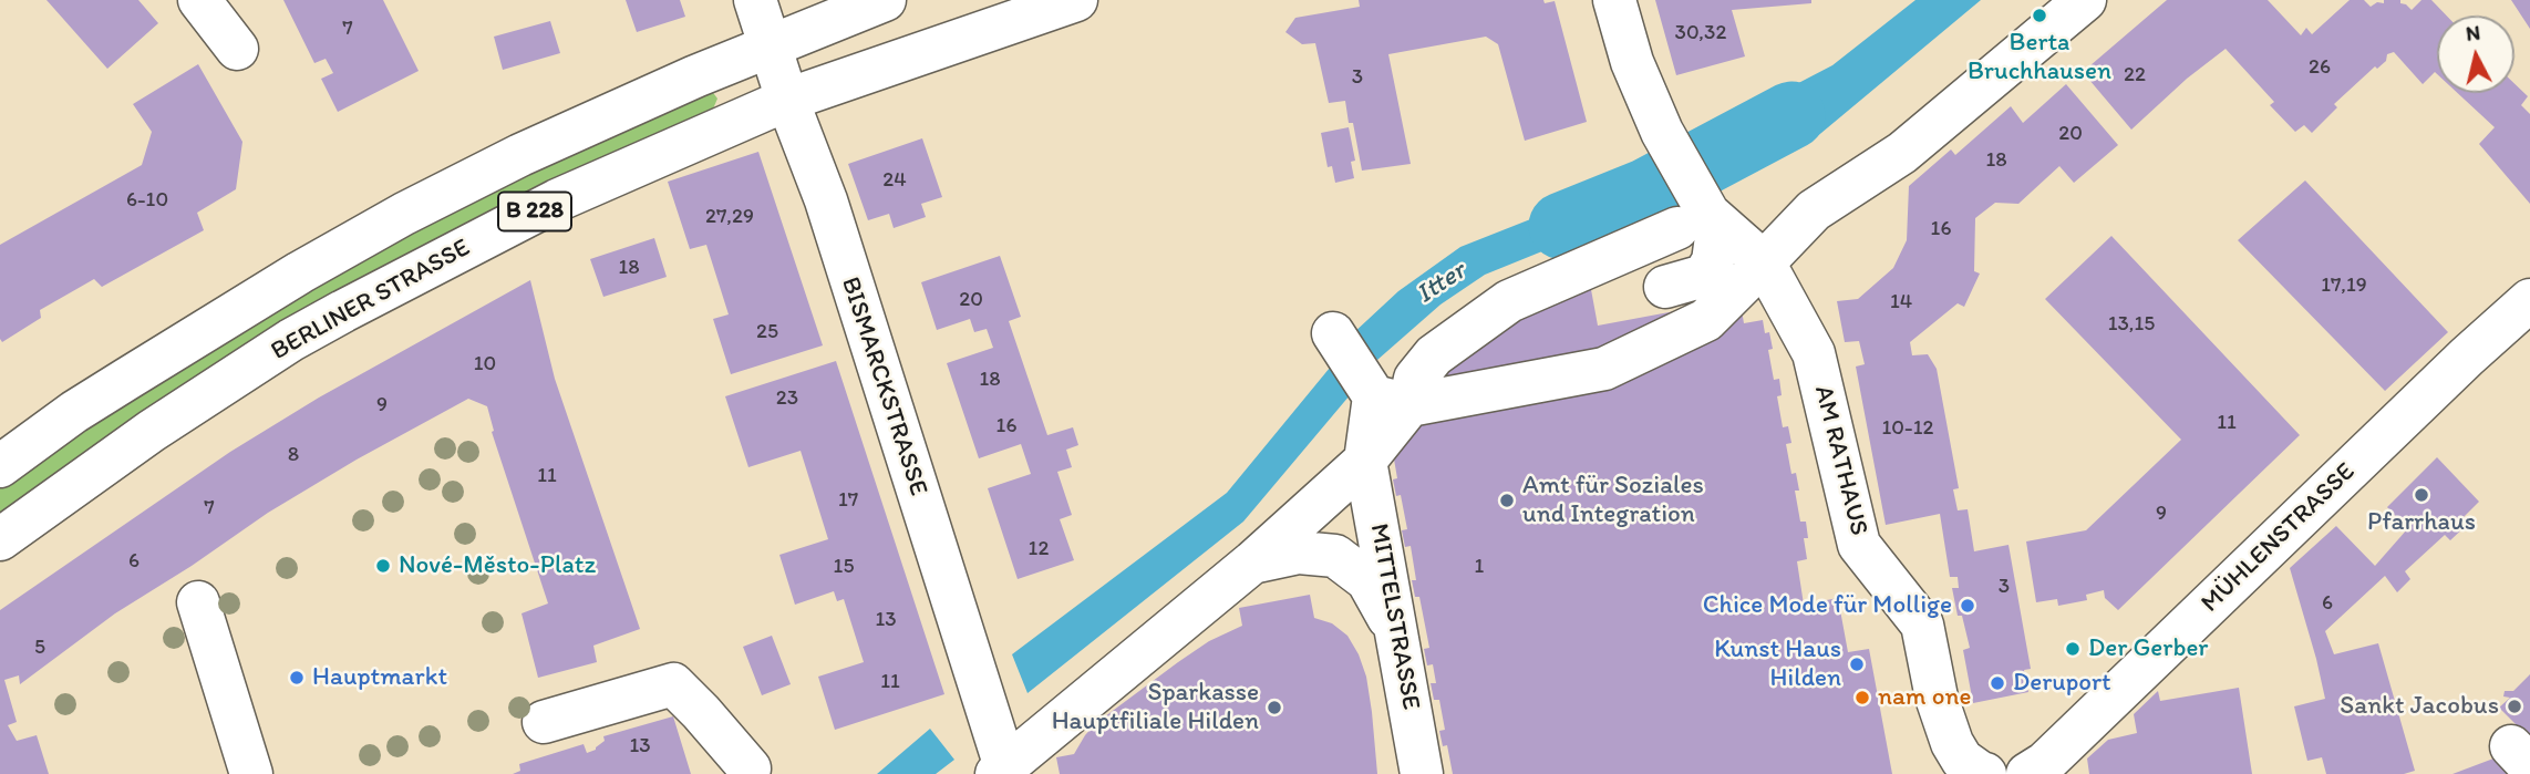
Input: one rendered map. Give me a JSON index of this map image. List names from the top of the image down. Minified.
{"streets":{"street":["B 228","BERLINER STRASSE","BISMARCKSTRASSE","AM RATHAUS","MÜHLENSTRASSE","MITTELSTRASSE"]},"crossings":[["B 228","BISMARCKSTRASSE"],["BERLINER STRASSE","BISMARCKSTRASSE"]],"water":["Itter"],"places":["Berta Bruchhausen","Pfarrhaus","Amt für Soziales und Integration","Nové-Město-Platz","Chice Mode für Mollige","Der Gerber","Kunst Haus Hilden","Hauptmarkt","Deruport","nam one","Sankt Jacobus","Sparkasse Hauptfiliale Hilden"],"house_numbers":["7","30,32","26","22","3","20","18","24","6-10","27,29","16","18","17,19","20","14","13,15","25","10","18","23","9","11","16","10-12","8","11","17","7","9","12","6","15","1","3","6","13","5","11","13"],"north":"top"}
